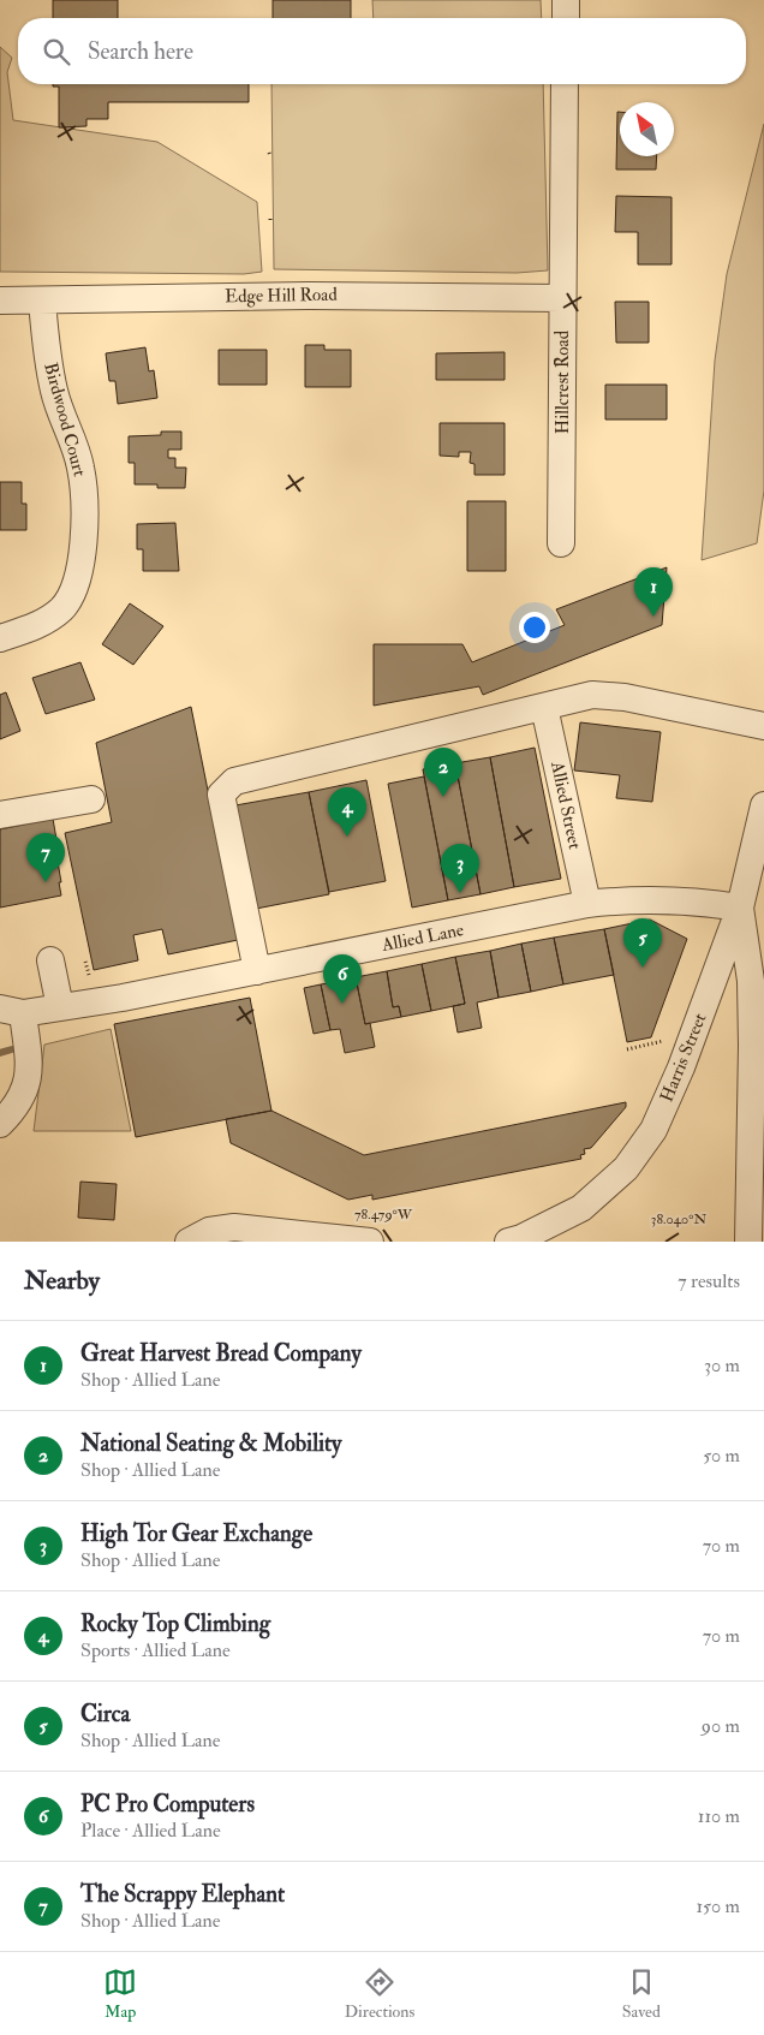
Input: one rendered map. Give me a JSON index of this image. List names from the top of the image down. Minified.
{"streets":{"street":["Edge Hill Road","Hillcrest Road","Birdwood Court","Allied Street","Allied Lane","Harris Street"]},"crossings":[["Edge Hill Road","Hillcrest Road"],["Edge Hill Road","Birdwood Court"],["Allied Street","Allied Lane"],["Allied Lane","Harris Street"]],"north":"top left","page":{"search":"Search here","pins":["1","2","4","7","3","5","6"],"heading":["Nearby","7 results"],"list":[{"mark":"1","name":"Great Harvest Bread Company","note":"Shop · Allied Lane","value":"30 m"},{"mark":"2","name":"National Seating & Mobility","note":"Shop · Allied Lane","value":"50 m"},{"mark":"3","name":"High Tor Gear Exchange","note":"Shop · Allied Lane","value":"70 m"},{"mark":"4","name":"Rocky Top Climbing","note":"Sports · Allied Lane","value":"70 m"},{"mark":"5","name":"Circa","note":"Shop · Allied Lane","value":"90 m"},{"mark":"6","name":"PC Pro Computers","note":"Place · Allied Lane","value":"110 m"},{"mark":"7","name":"The Scrappy Elephant","note":"Shop · Allied Lane","value":"150 m"}],"nav":["Map","Directions","Saved"]},"coordinates":["78.479°W","38.040°N"]}
